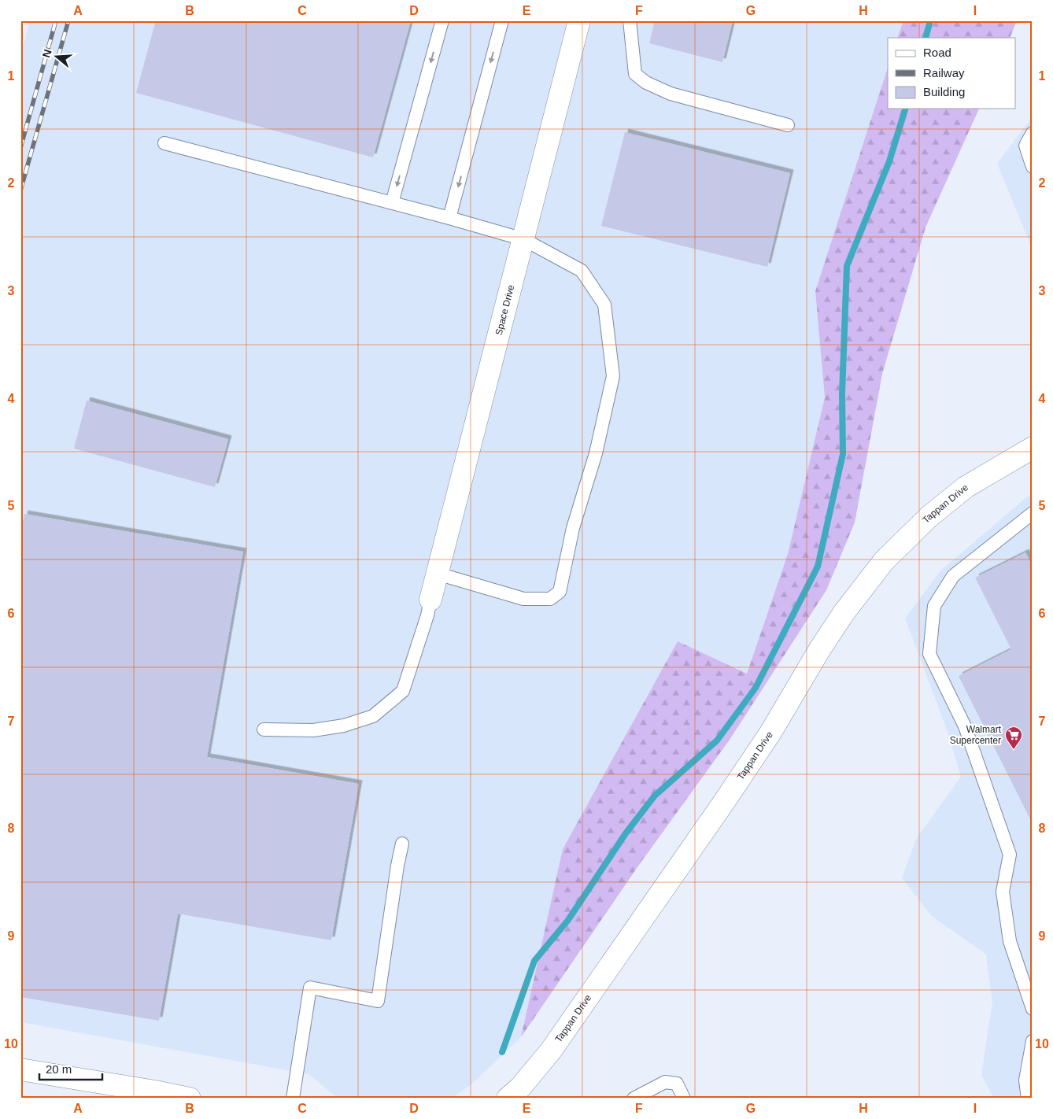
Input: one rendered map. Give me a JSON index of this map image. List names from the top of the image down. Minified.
{"streets":{"street":["Space Drive","Tappan Drive"]},"places":{"supermarket":["Walmart Supercenter"]},"legend":["Road","Railway","Building"],"scale_bar":"20 m","north":"left","grid":{"columns":["A","B","C","D","E","F","G","H","I"],"rows":["1","2","3","4","5","6","7","8","9","10"]}}
